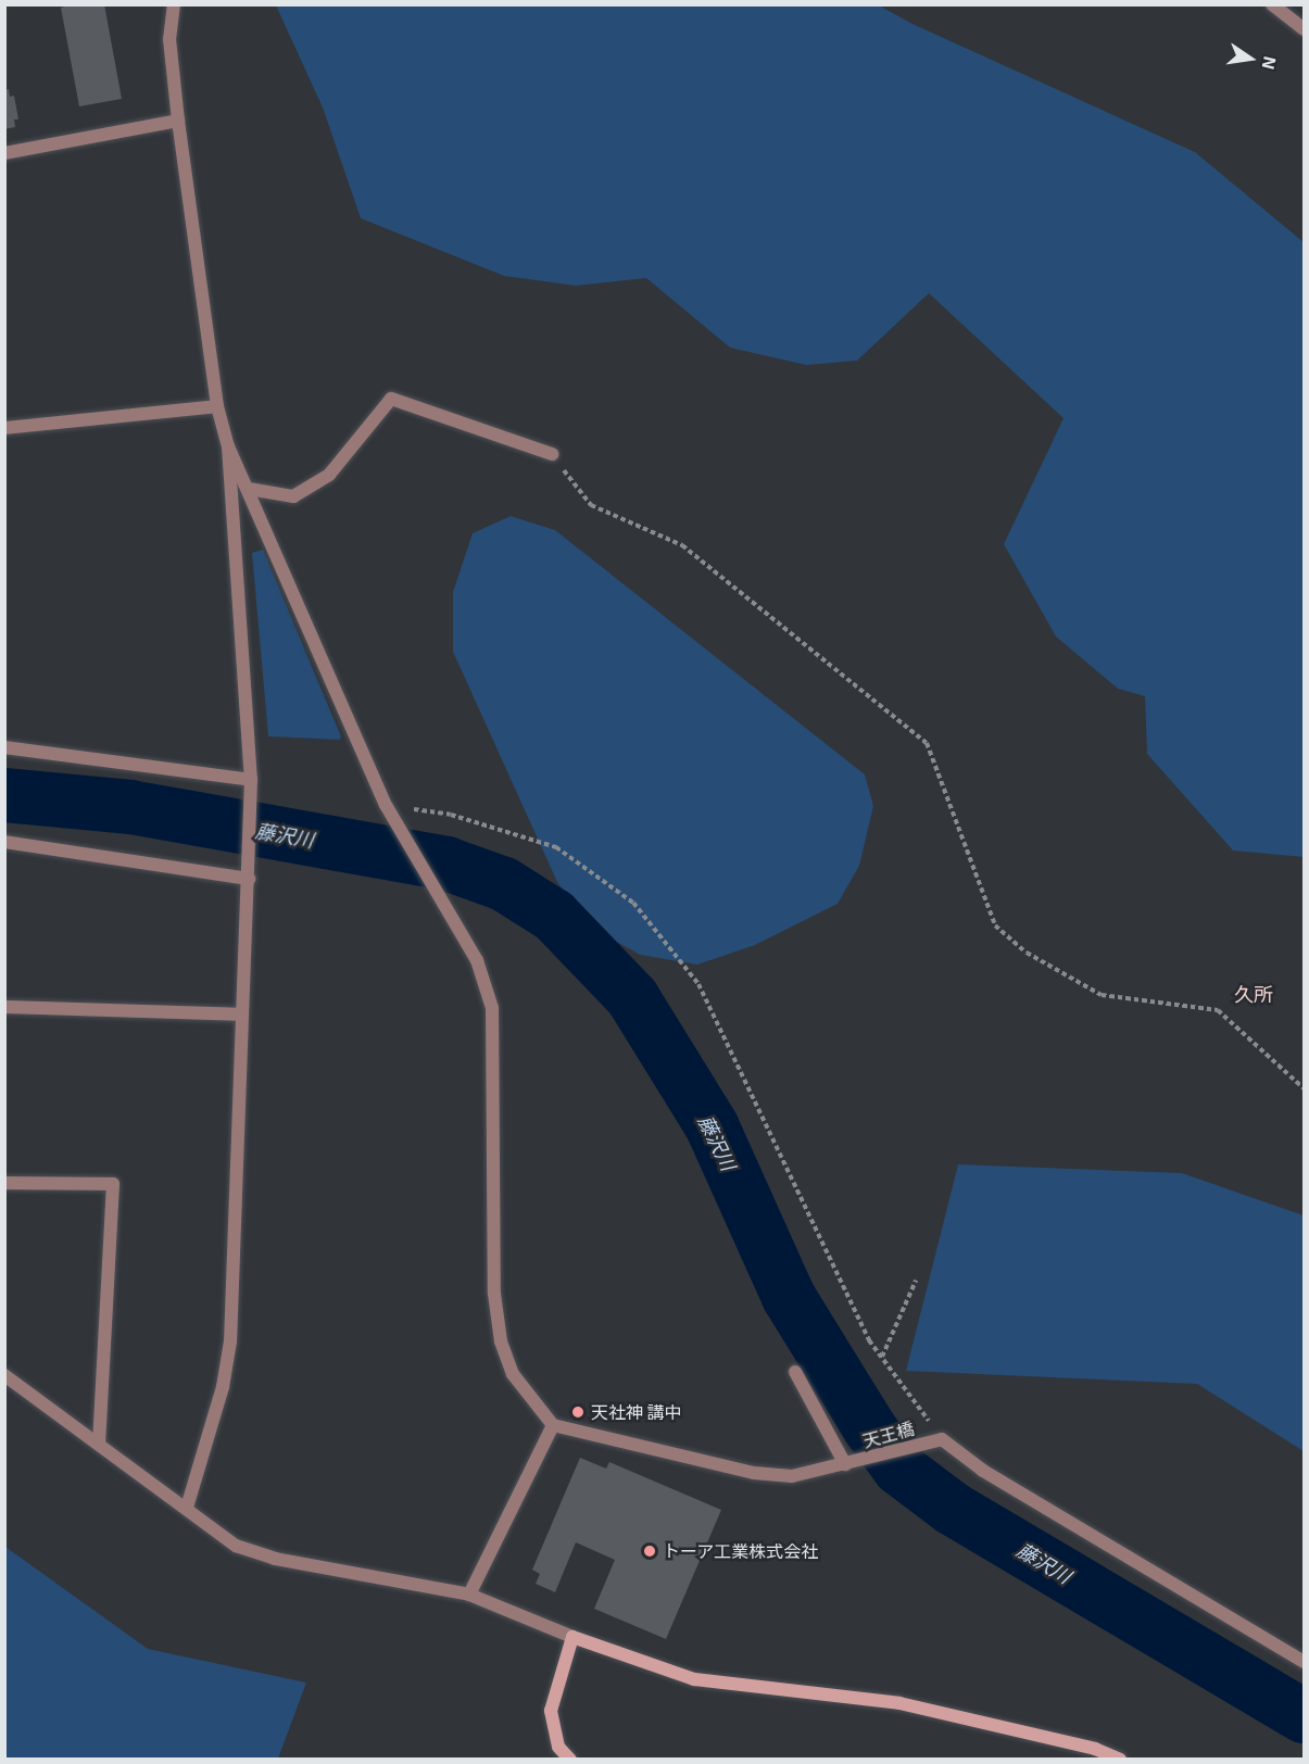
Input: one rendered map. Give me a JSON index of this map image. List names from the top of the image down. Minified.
{"streets":{"street":["天王橋"]},"districts":["久所"],"water":["藤沢川"],"places":["天社神 講中","トーア工業株式会社"],"north":"right"}
